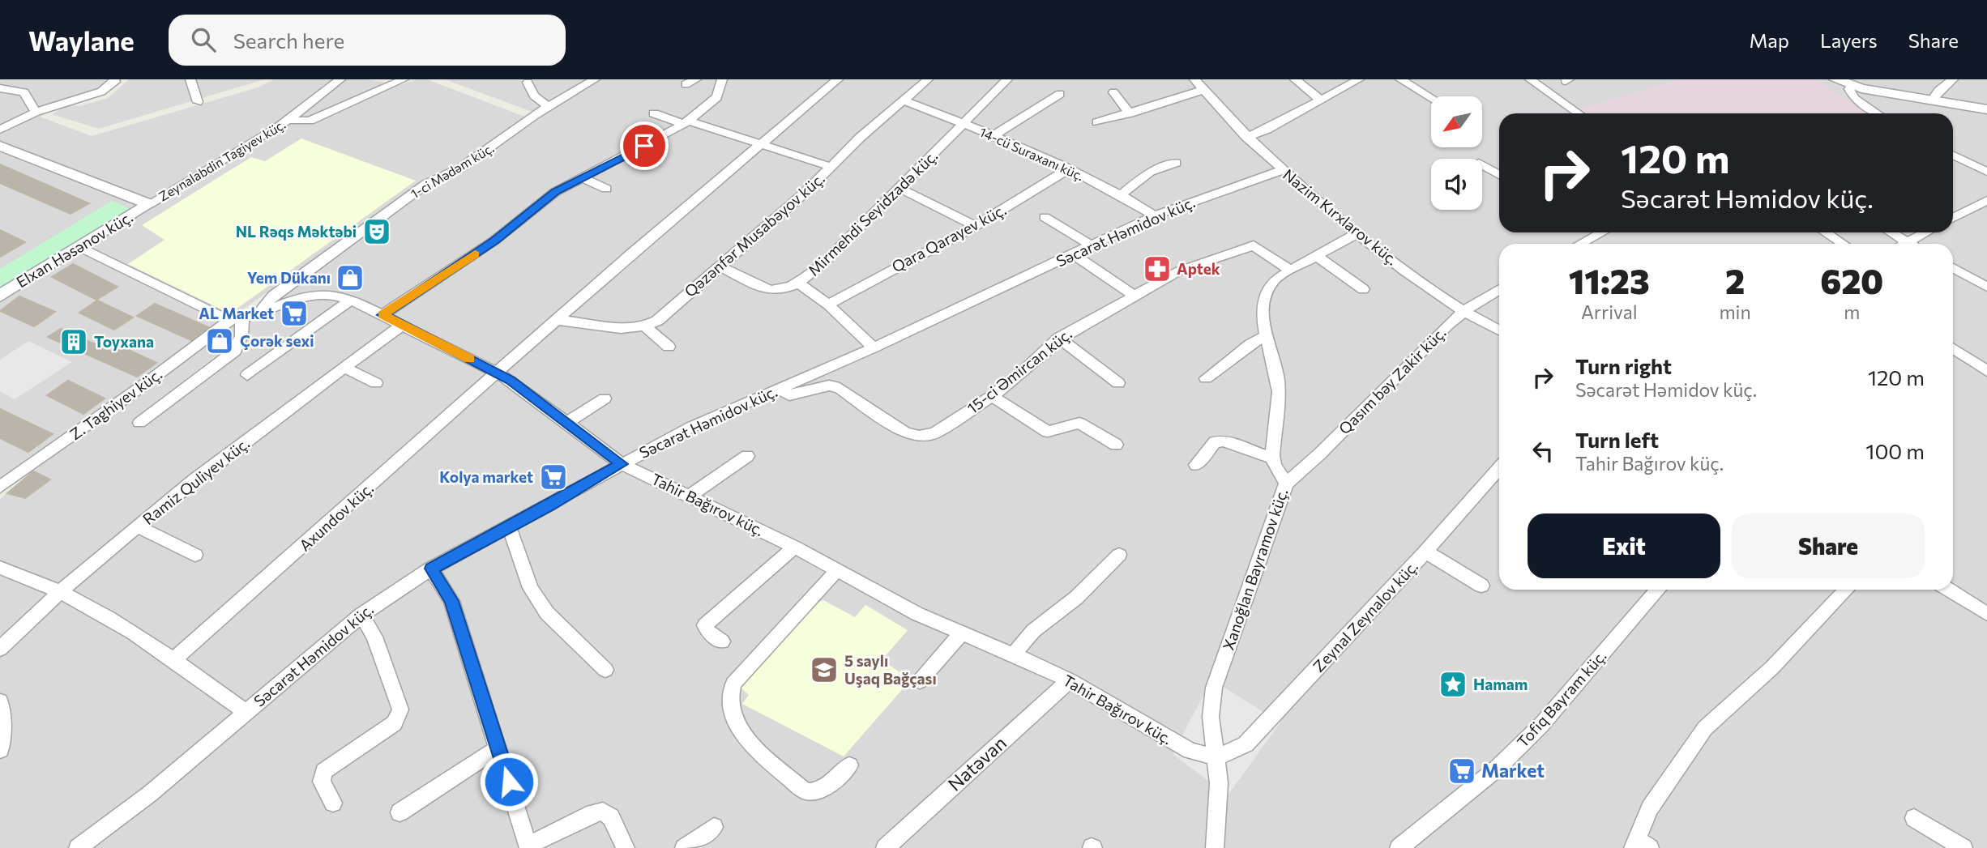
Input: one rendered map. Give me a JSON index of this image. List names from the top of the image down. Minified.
{"streets":{"street":["14-cü Suraxanı küç.","Zeynalabdin Tagiyev küç.","1-ci Mədəm küç.","Mirmehdi Seyidzadə küç.","Nazim Kırxlarov küç.","Səcarət Həmidov küç.","Qəzənfər Musabəyov küç.","Qara Qarayev küç.","Elxan Həsənov küç.","15-ci Əmircan küç.","Qasım bəy Zakir küç.","Z. Taghiyev küç.","Ramiz Quliyev küç.","Tahir Bağırov küç.","Axundov küç.","Xanoğlan Bayramov küç.","Zeynal Zeynalov küç.","Tofiq Bayram küç.","Natəvan"]},"crossings":[["14-cü Suraxanı küç.","Mirmehdi Seyidzadə küç."],["14-cü Suraxanı küç.","Səcarət Həmidov küç."],["14-cü Suraxanı küç.","Qəzənfər Musabəyov küç."],["14-cü Suraxanı küç.","Qara Qarayev küç."],["Zeynalabdin Tagiyev küç.","Elxan Həsənov küç."],["1-ci Mədəm küç.","Tahir Bağırov küç."],["Mirmehdi Seyidzadə küç.","Qəzənfər Musabəyov küç."],["Nazim Kırxlarov küç.","Səcarət Həmidov küç."],["Nazim Kırxlarov küç.","Qasım bəy Zakir küç."],["Səcarət Həmidov küç.","15-ci Əmircan küç."],["Səcarət Həmidov küç.","Tahir Bağırov küç."],["Qasım bəy Zakir küç.","Xanoğlan Bayramov küç."],["Z. Taghiyev küç.","Tahir Bağırov küç."],["Ramiz Quliyev küç.","Tahir Bağırov küç."],["Tahir Bağırov küç.","Axundov küç."],["Tahir Bağırov küç.","Xanoğlan Bayramov küç."],["Tahir Bağırov küç.","Zeynal Zeynalov küç."],["Tahir Bağırov küç.","Natəvan"],["Xanoğlan Bayramov küç.","Zeynal Zeynalov küç."]],"places":{"theatre":["NL Rəqs Məktəbi"],"pharmacy":["Aptek"],"shop":["Yem Dükanı","Çorək sexi"],"supermarket":["AL Market","Kolya market","Market"],"building":["Toyxana"],"school or university":["5 saylı Uşaq Bağçası"],"place":["Hamam"]},"north":"bottom left","page":{"header":"Waylane","search":"Search here","nav":["Map","Layers","Share"],"turn":["120 m","Səcarət Həmidov küç."],"eta":["11:23","Arrival","2","min","620","m"],"list":[{"name":"Turn right","note":"Səcarət Həmidov küç.","value":"120 m"},{"name":"Turn left","note":"Tahir Bağırov küç.","value":"100 m"}],"buttons":["Exit","Share"]}}
